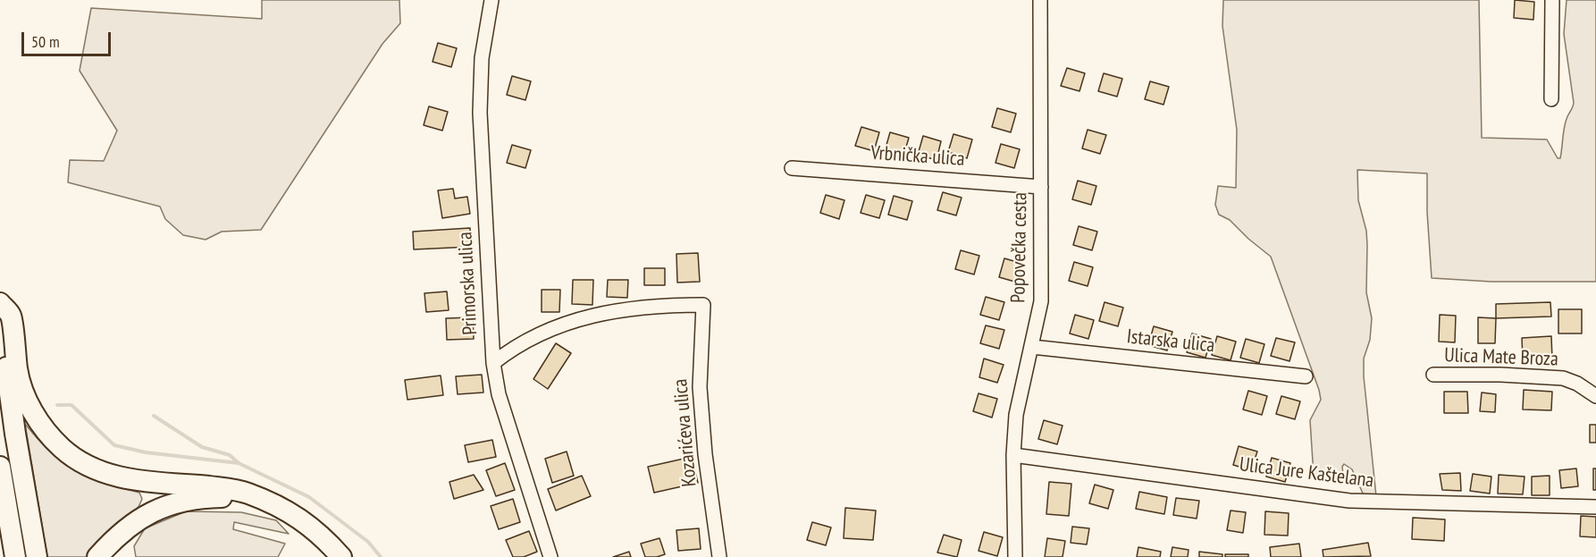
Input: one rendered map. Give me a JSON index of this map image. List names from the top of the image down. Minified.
{"streets":{"street":["Vrbnička ulica","Popovečka cesta","Primorska ulica","Istarska ulica","Ulica Mate Broza","Kozarićeva ulica","Ulica Jure Kaštelana"]},"crossings":[["Vrbnička ulica","Popovečka cesta"],["Popovečka cesta","Istarska ulica"],["Popovečka cesta","Ulica Jure Kaštelana"],["Primorska ulica","Kozarićeva ulica"]],"scale_bar":"50 m"}
